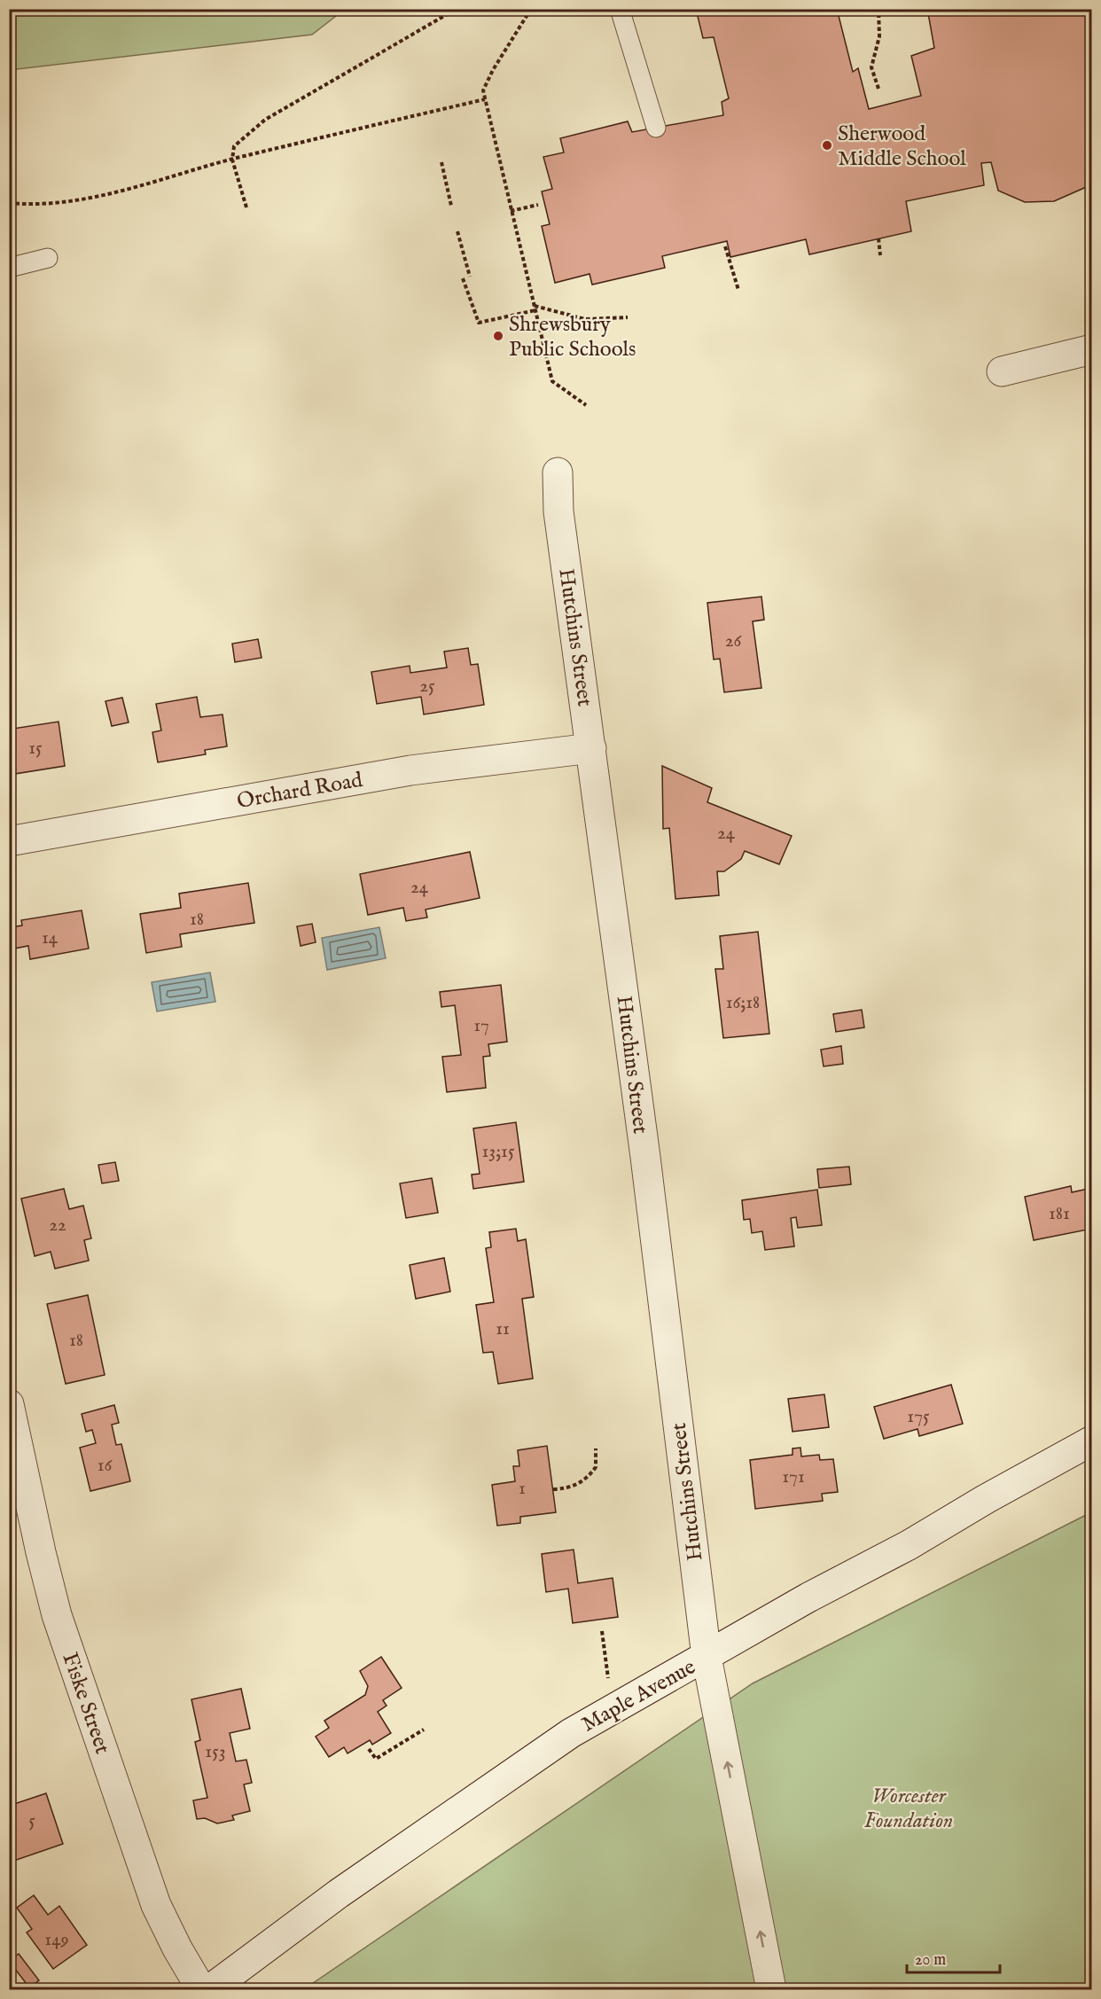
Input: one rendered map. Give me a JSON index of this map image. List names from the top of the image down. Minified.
{"streets":{"street":["Hutchins Street","Orchard Road","Maple Avenue","Fiske Street"]},"crossings":[["Hutchins Street","Orchard Road"],["Hutchins Street","Maple Avenue"]],"parks":["Worcester Foundation"],"places":["Sherwood Middle School","Shrewsbury Public Schools"],"house_numbers":["26","25","15","24","24","18","14","16;18","17","13;15","181","22","11","18","175","16","171","1","153","5","149"],"scale_bar":"20 m"}
